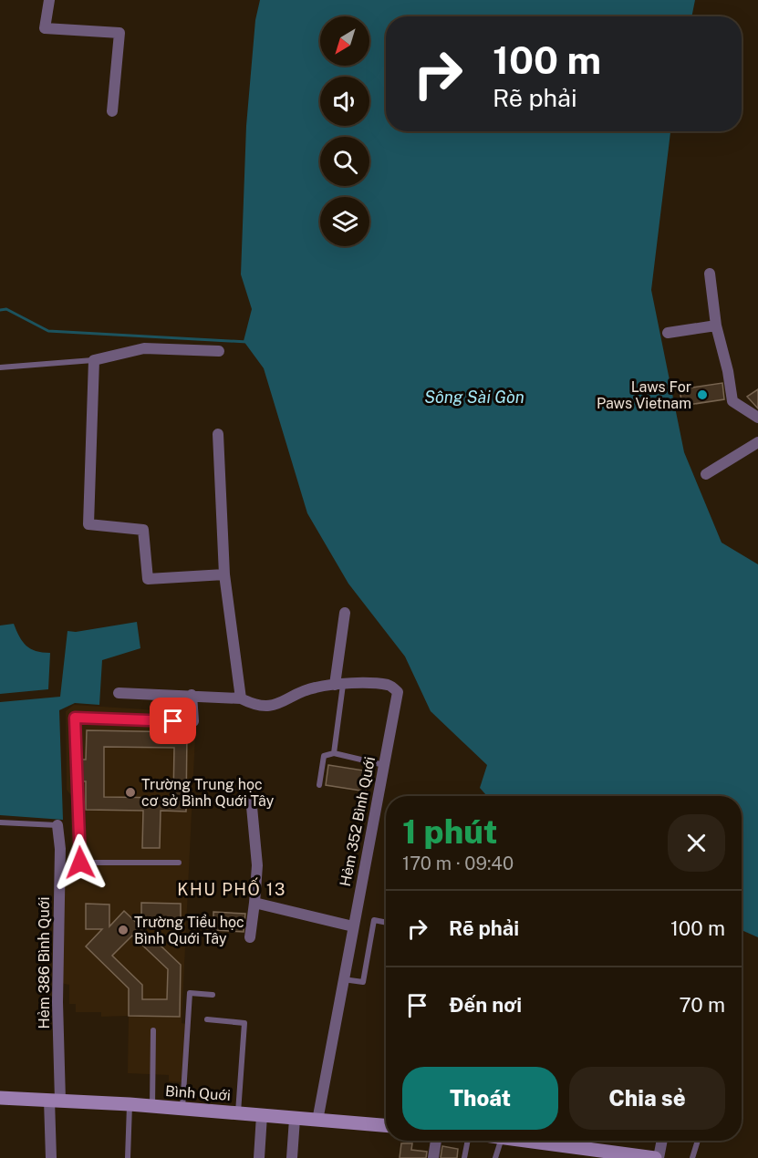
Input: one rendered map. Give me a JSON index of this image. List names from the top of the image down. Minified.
{"streets":{"main road":["Bình Quới"],"street":["Hẻm 352 Bình Quới","Hẻm 386 Bình Quới"]},"crossings":[["Hẻm 352 Bình Quới","Bình Quới"],["Hẻm 386 Bình Quới","Bình Quới"]],"districts":["KHU PHỐ 13"],"water":["Sông Sài Gòn"],"places":["Laws For Paws Vietnam","Trường Trung học cơ sở Bình Quới Tây","Trường Tiểu học Bình Quới Tây"],"north":"bottom left","page":{"turn":["100 m","Rẽ phải"],"heading":["1 phút","170 m · 09:40"],"list":[{"name":"Rẽ phải","value":"100 m"},{"name":"Đến nơi","value":"70 m"}],"buttons":["Thoát","Chia sẻ"]}}
